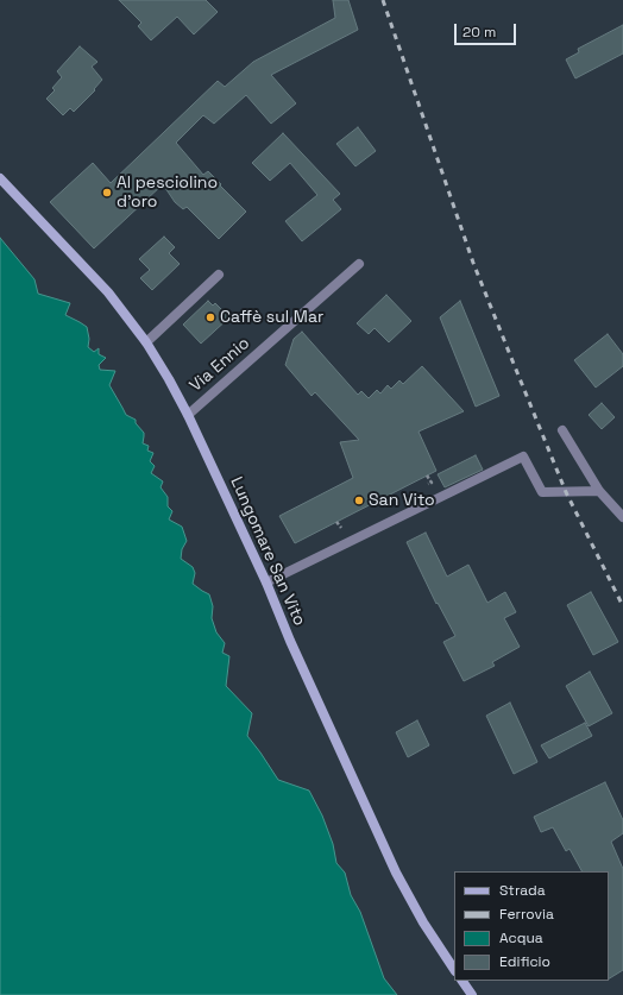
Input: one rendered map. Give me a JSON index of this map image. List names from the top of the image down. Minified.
{"streets":{"main road":["Lungomare San Vito"],"street":["Via Ennio"]},"crossings":[["Via Ennio","Lungomare San Vito"]],"places":["Al pesciolino d'oro","Caffè sul Mar","San Vito"],"legend":["Strada","Ferrovia","Acqua","Edificio"],"scale_bar":"20 m"}
